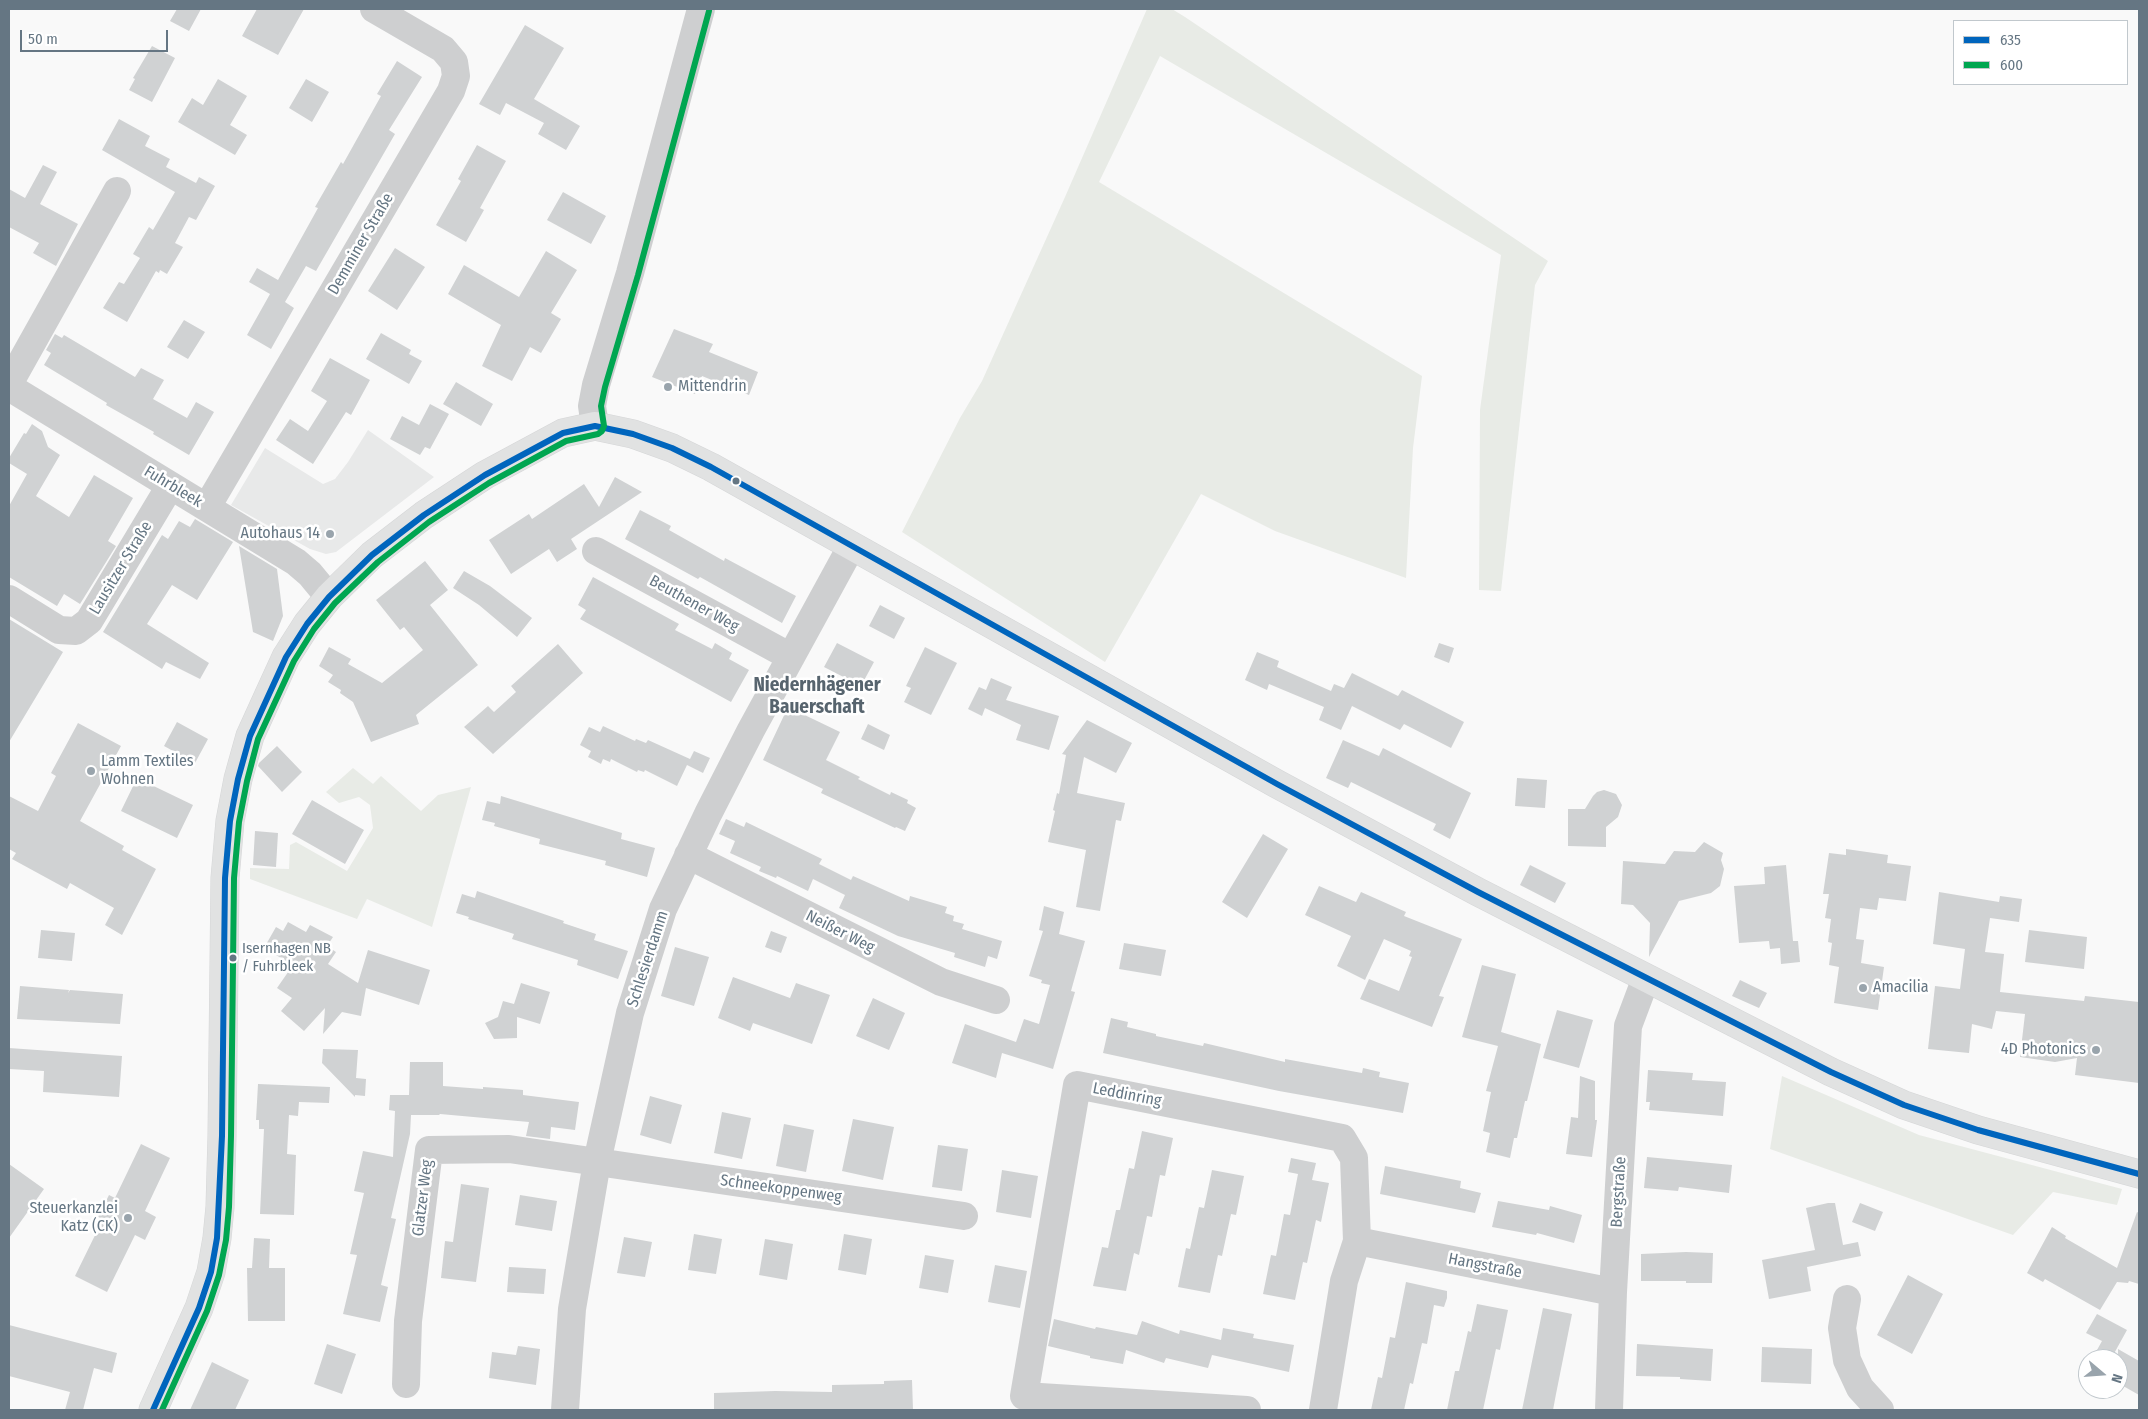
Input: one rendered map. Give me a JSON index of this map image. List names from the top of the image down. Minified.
{"streets":{"street":["Demminer Straße","Fuhrbleek","Lausitzer Straße","Beuthener Weg","Neißer Weg","Schlesierdamm","Leddinring","Schneekoppenweg","Bergstraße","Glatzer Weg","Hangstraße"]},"crossings":[["Demminer Straße","Fuhrbleek"],["Fuhrbleek","Lausitzer Straße"],["Beuthener Weg","Schlesierdamm"],["Neißer Weg","Schlesierdamm"],["Schlesierdamm","Schneekoppenweg"],["Schlesierdamm","Glatzer Weg"],["Leddinring","Hangstraße"],["Schneekoppenweg","Glatzer Weg"],["Bergstraße","Hangstraße"]],"districts":["Niedernhägener Bauerschaft"],"places":["Mittendrin","Autohaus 14","Lamm Textiles Wohnen","Isernhagen NB / Fuhrbleek","Amacilia","4D Photonics","Steuerkanzlei Katz (CK)"],"lines":["transit line 600","transit line 635"],"legend":["635","600"],"scale_bar":"50 m","north":"right"}
